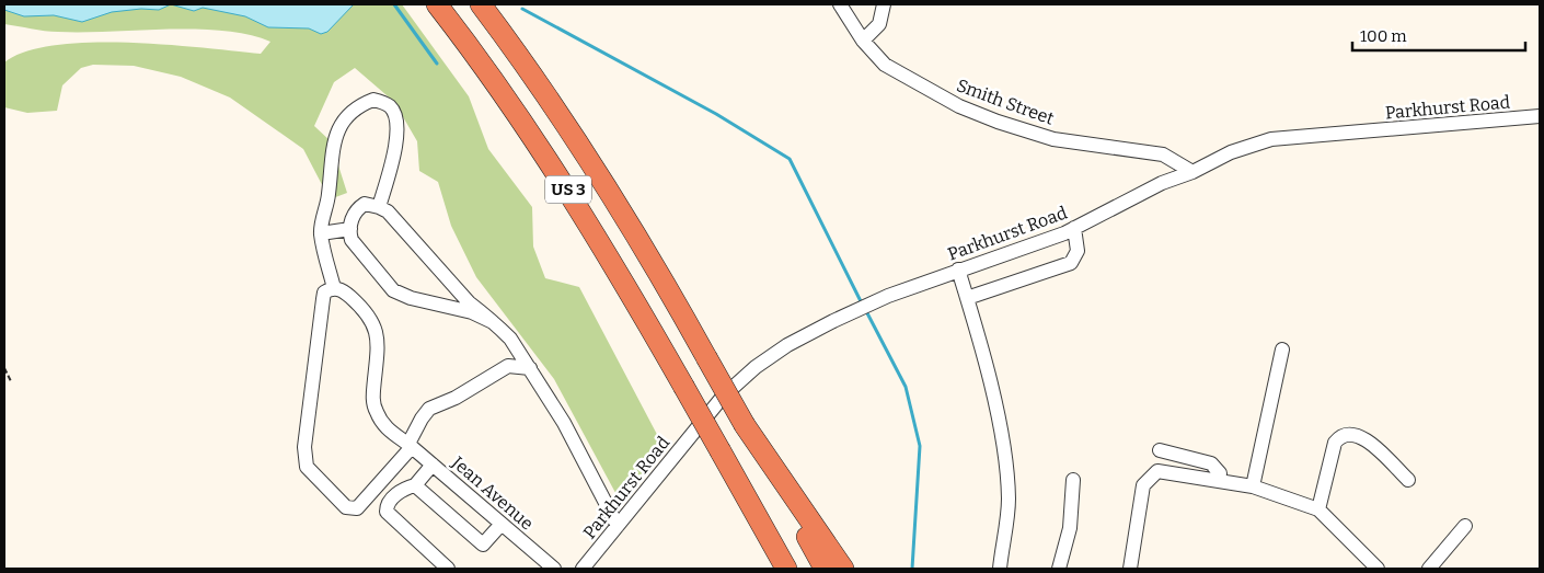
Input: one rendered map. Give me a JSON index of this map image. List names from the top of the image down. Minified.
{"streets":{"highway":["US 3"],"street":["Smith Street","Parkhurst Road","Jean Avenue"]},"crossings":[["Smith Street","Parkhurst Road"]],"scale_bar":"100 m"}
